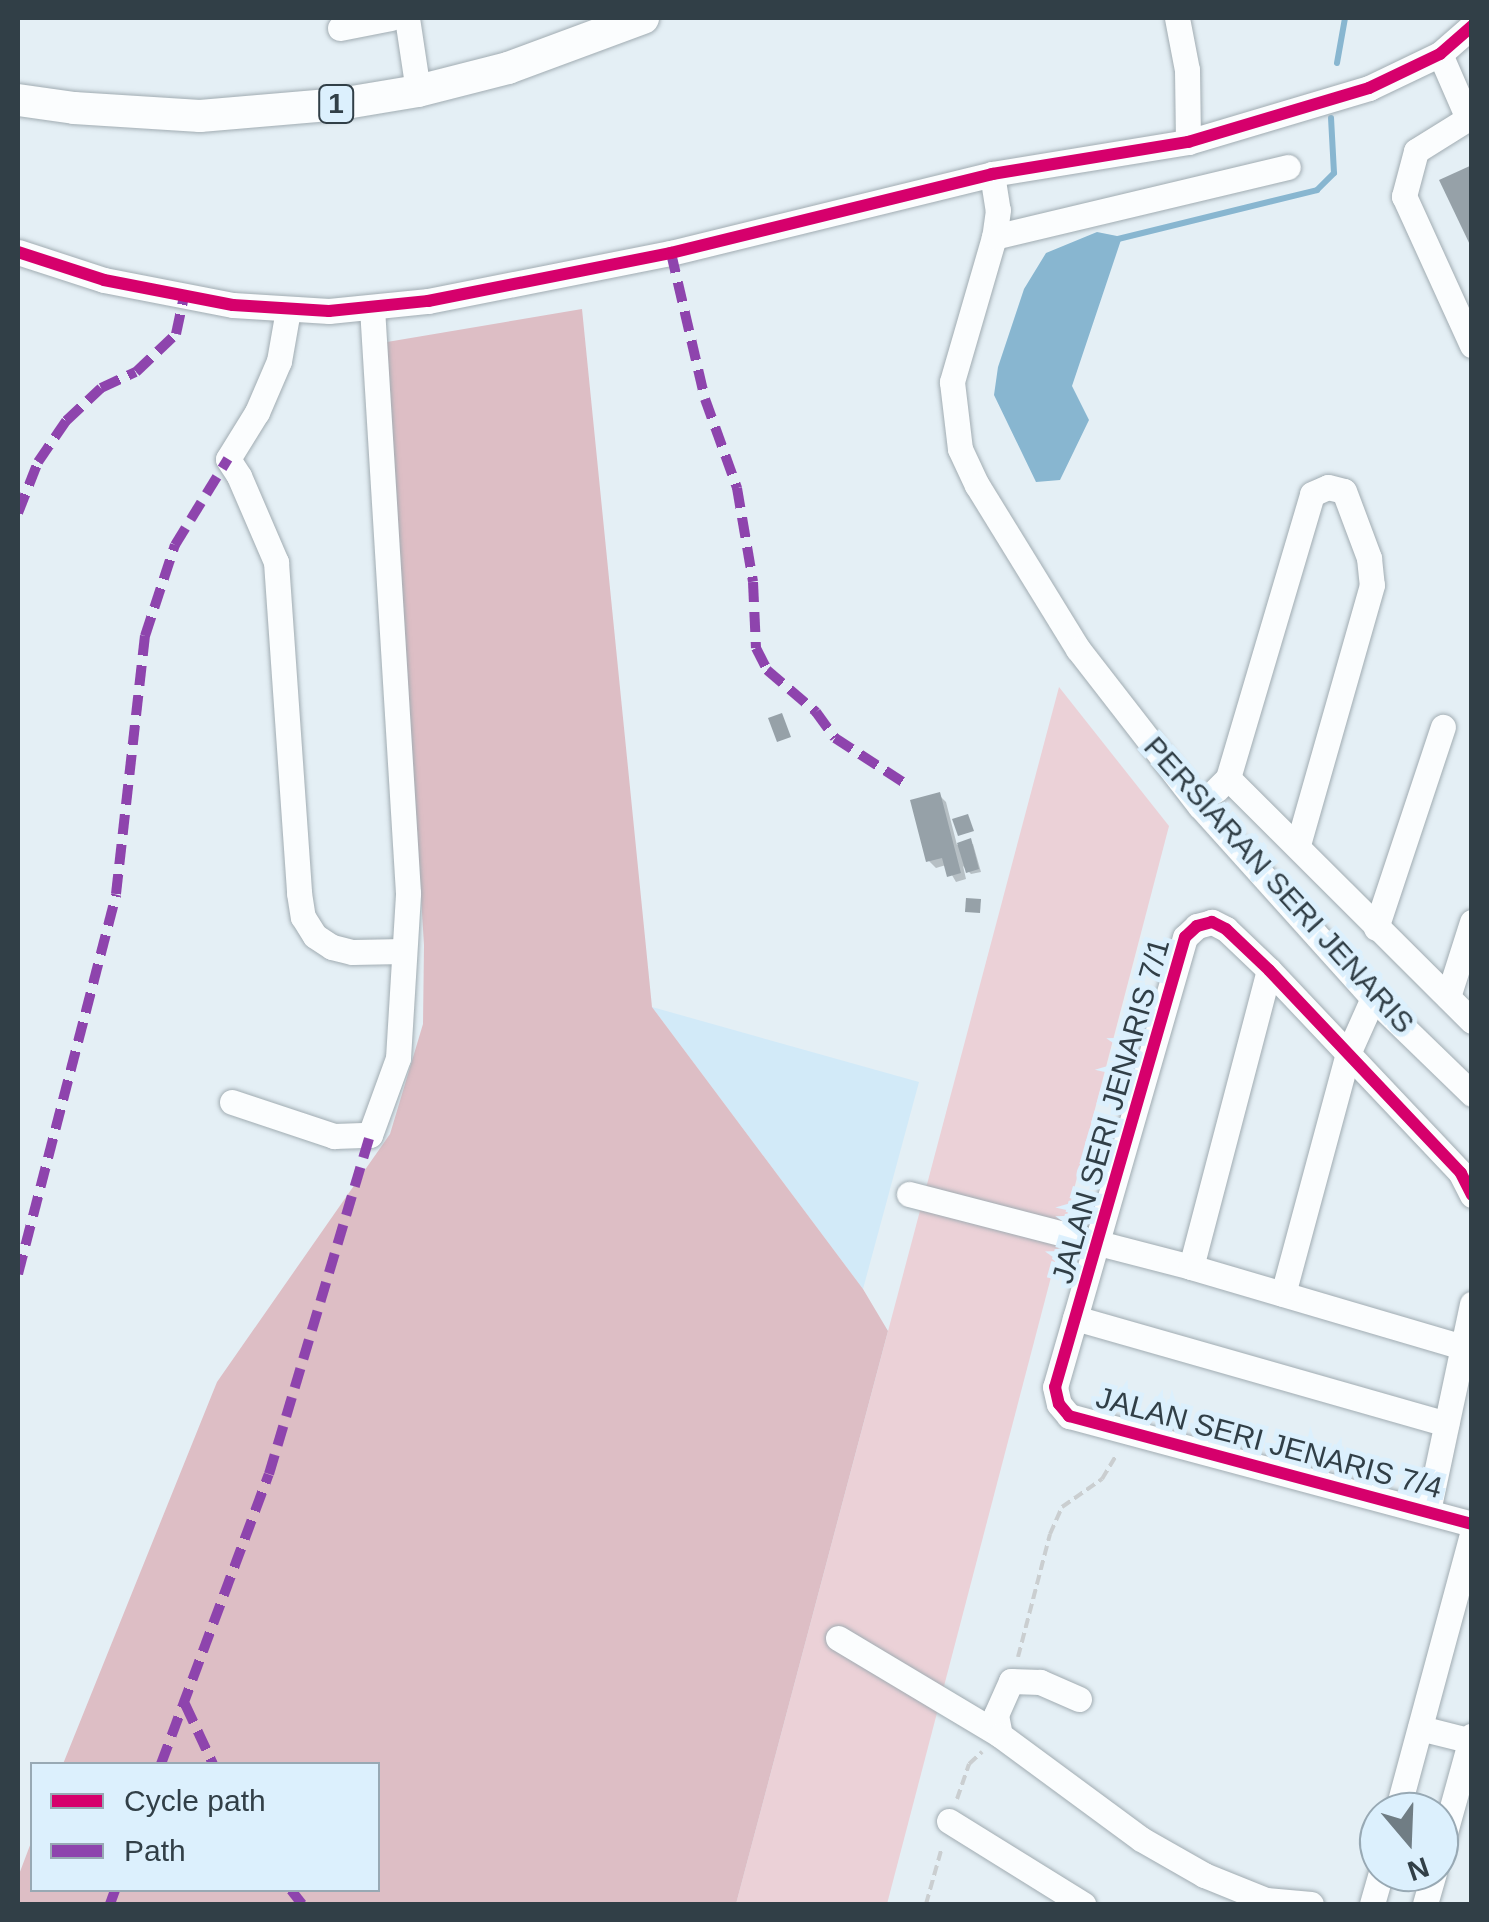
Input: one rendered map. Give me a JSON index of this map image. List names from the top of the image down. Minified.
{"streets":{"main road":["1"],"street":["PERSIARAN SERI JENARIS","JALAN SERI JENARIS 7/1","JALAN SERI JENARIS 7/4"]},"crossings":[["JALAN SERI JENARIS 7/1","JALAN SERI JENARIS 7/4"]],"legend":["Cycle path","Path"],"north":"bottom"}
